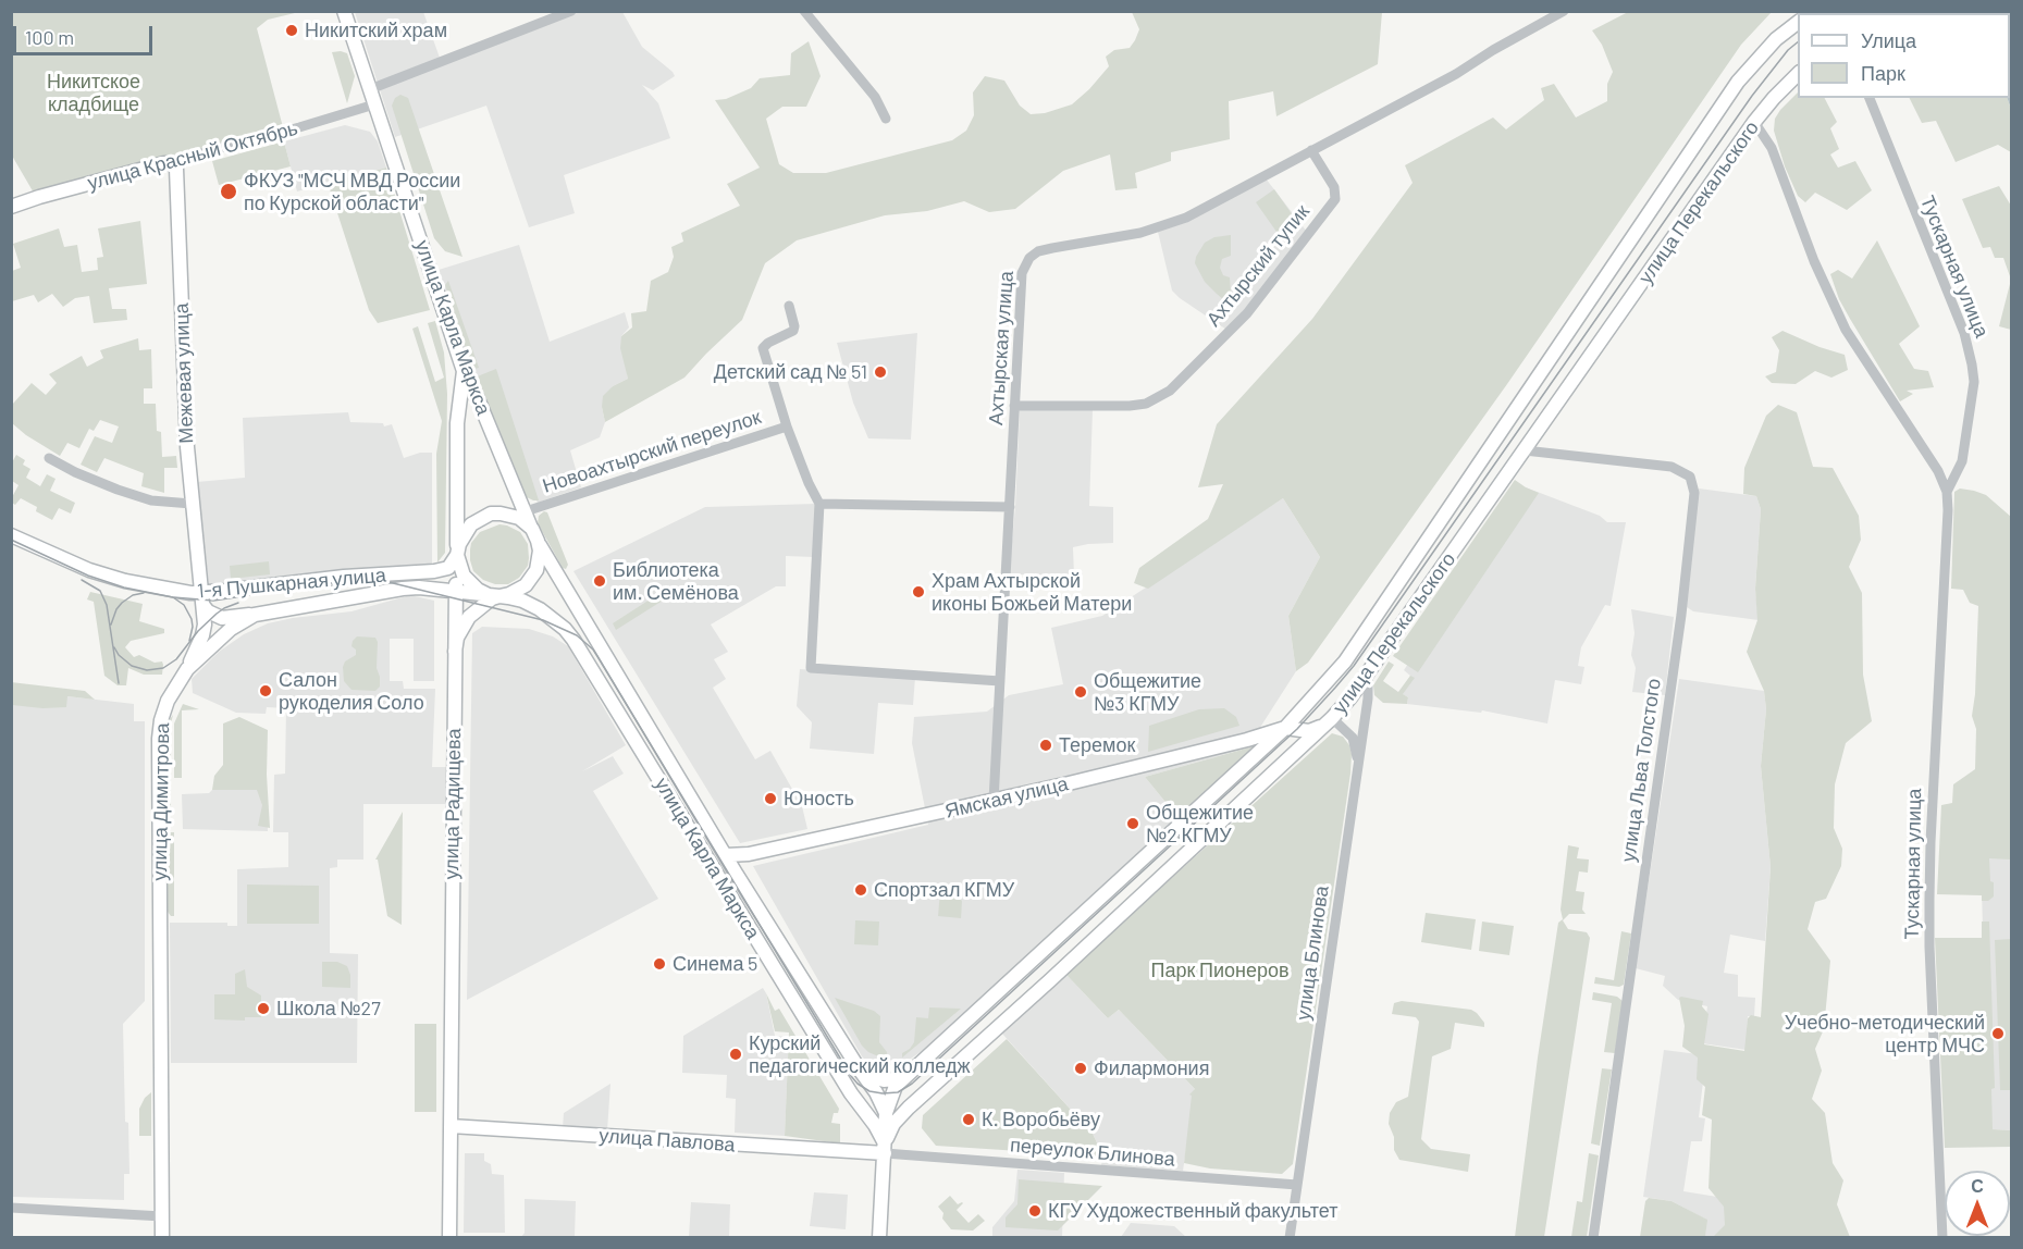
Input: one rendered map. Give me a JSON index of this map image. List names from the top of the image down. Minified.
{"streets":{"main road":["улица Красный Октябрь","улица Перекальского","улица Карла Маркса","Межевая улица","1-я Пушкарная улица","Ямская улица","улица Димитрова","улица Радищева","улица Павлова"],"street":["Ахтырский тупик","Тускарная улица","Ахтырская улица","Новоахтырский переулок","улица Льва Толстого","улица Блинова","переулок Блинова"]},"crossings":[["улица Красный Октябрь","улица Карла Маркса"],["улица Красный Октябрь","Межевая улица"],["улица Перекальского","Тускарная улица"],["улица Перекальского","улица Карла Маркса"],["улица Перекальского","улица Льва Толстого"],["улица Перекальского","Ямская улица"],["улица Перекальского","улица Блинова"],["улица Перекальского","улица Павлова"],["улица Перекальского","переулок Блинова"],["Ахтырский тупик","Ахтырская улица"],["улица Карла Маркса","Новоахтырский переулок"],["улица Карла Маркса","1-я Пушкарная улица"],["улица Карла Маркса","Ямская улица"],["улица Карла Маркса","улица Димитрова"],["улица Карла Маркса","улица Радищева"],["улица Карла Маркса","улица Павлова"],["улица Карла Маркса","переулок Блинова"],["Ахтырская улица","Ямская улица"],["Межевая улица","1-я Пушкарная улица"],["Межевая улица","улица Димитрова"],["1-я Пушкарная улица","улица Димитрова"],["1-я Пушкарная улица","улица Радищева"],["улица Димитрова","улица Радищева"],["улица Радищева","улица Павлова"],["улица Блинова","переулок Блинова"],["улица Павлова","переулок Блинова"]],"parks":["Никитское кладбище","Парк Пионеров"],"places":["Никитский храм","ФКУЗ \"МСЧ МВД России по Курской области\"","Детский сад № 51","Библиотека им. Семёнова","Храм Ахтырской иконы Божьей Матери","Салон рукоделия Соло","Общежитие №3 КГМУ","Теремок","Юность","Общежитие №2 КГМУ","Спортзал КГМУ","Синема 5","Школа №27","Учебно-методический центр МЧС","Курский педагогический колледж","Филармония","К. Воробьёву","КГУ Художественный факультет"],"legend":["Улица","Парк"],"scale_bar":"100 m","north":"top"}
